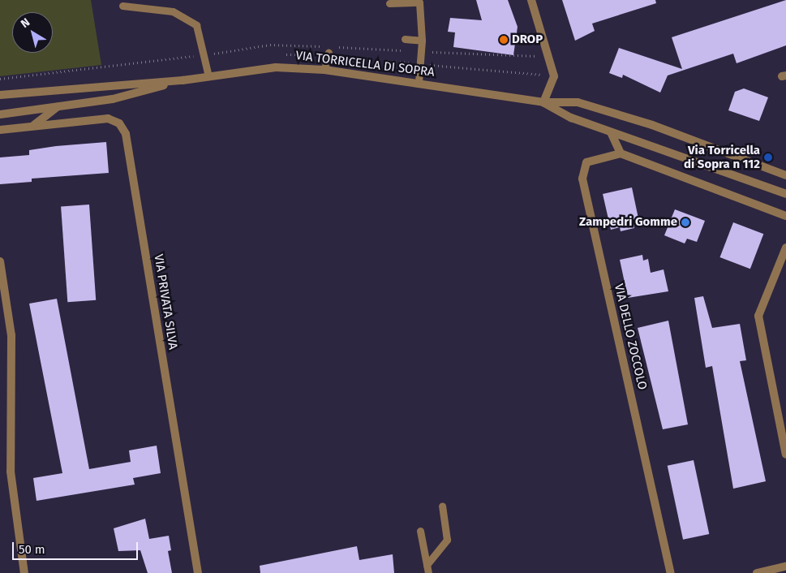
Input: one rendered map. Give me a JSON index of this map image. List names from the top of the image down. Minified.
{"streets":{"street":["VIA TORRICELLA DI SOPRA","VIA PRIVATA SILVA","VIA DELLO ZOCCOLO"]},"places":["DROP","Via Torricella di Sopra n 112","Zampedri Gomme"],"scale_bar":"50 m","north":"top left"}
